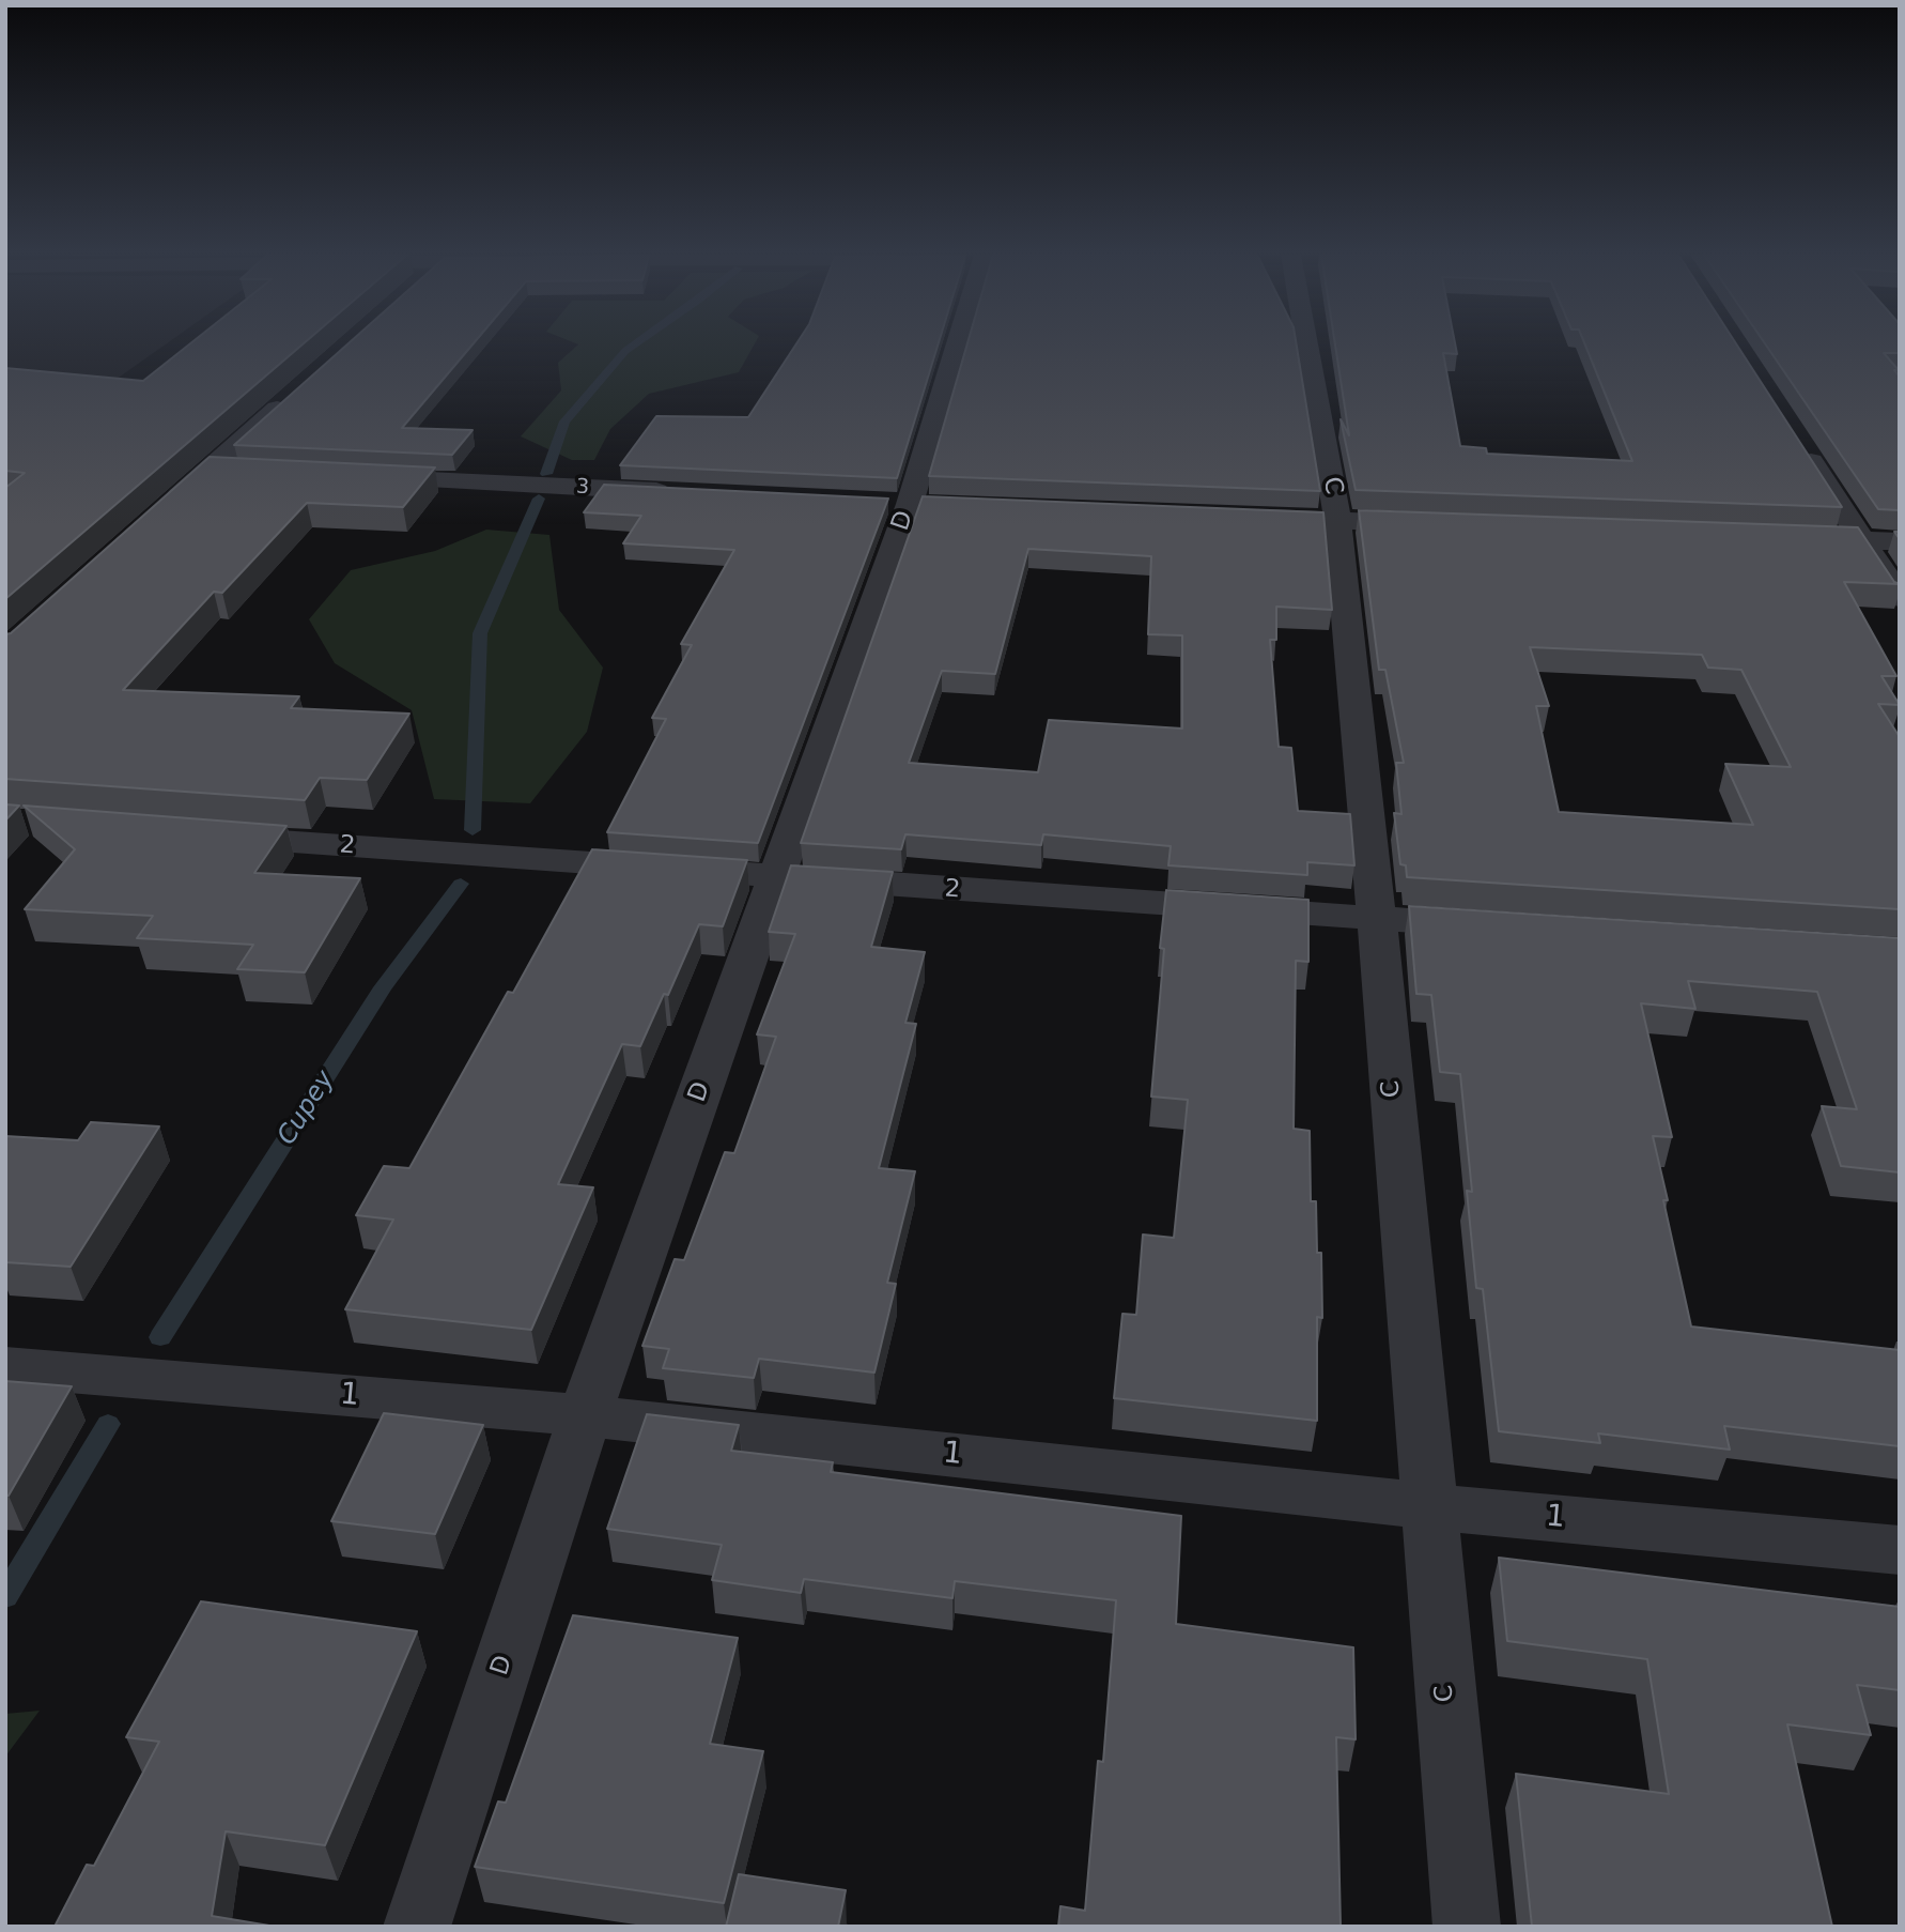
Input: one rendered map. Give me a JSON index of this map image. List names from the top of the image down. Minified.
{"streets":{"street":["C","3","D","2","1"]},"crossings":[["C","2"],["C","1"],["D","2"],["D","1"]],"water":["Cupey"]}
